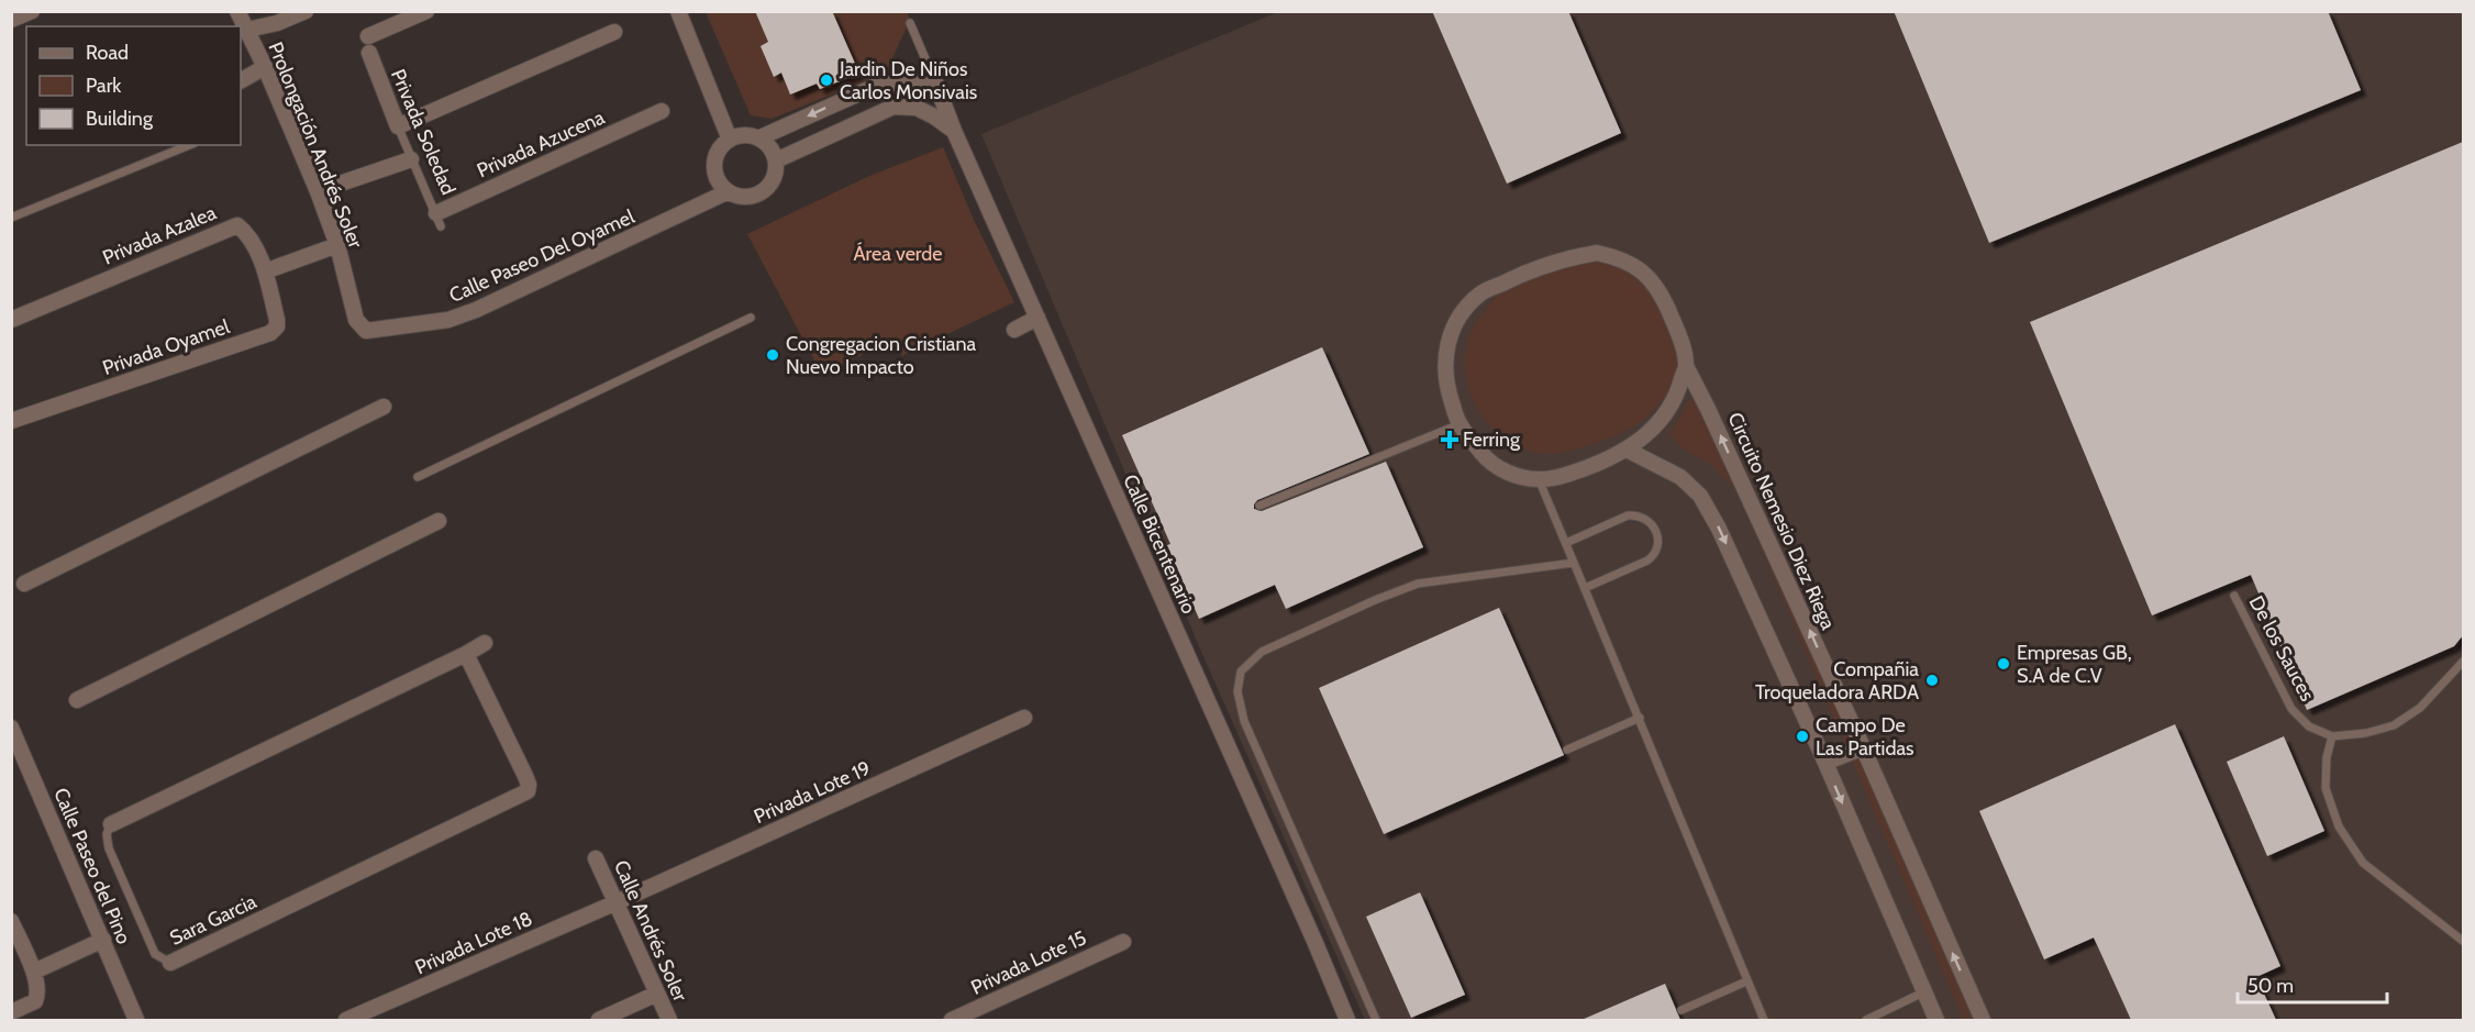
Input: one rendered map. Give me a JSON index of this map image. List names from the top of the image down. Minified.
{"streets":{"street":["Privada Soledad","Privada Azucena","Prolongación Andrés Soler","Privada Azalea","Calle Paseo Del Oyamel","Privada Oyamel","Circuito Nemesio Diez Riega","Calle Bicentenario","Privada Lote 19","Calle Paseo del Pino","Sara Garcia","Calle Andrés Soler","Privada Lote 18","Privada Lote 15"],"lane":["De los Sauces"]},"crossings":[["Privada Soledad","Privada Azucena"],["Prolongación Andrés Soler","Calle Paseo Del Oyamel"],["Privada Azalea","Privada Oyamel"],["Privada Lote 19","Calle Andrés Soler"],["Privada Lote 19","Privada Lote 18"],["Calle Andrés Soler","Privada Lote 18"]],"parks":["Área verde"],"places":{"other":["Jardin De Niños Carlos Monsivais","Congregacion Cristiana Nuevo Impacto","Empresas GB, S.A de C.V","Compañia Troqueladora ARDA","Campo De Las Partidas"],"health":["Ferring"]},"legend":["Road","Park","Building"],"scale_bar":"50 m"}
